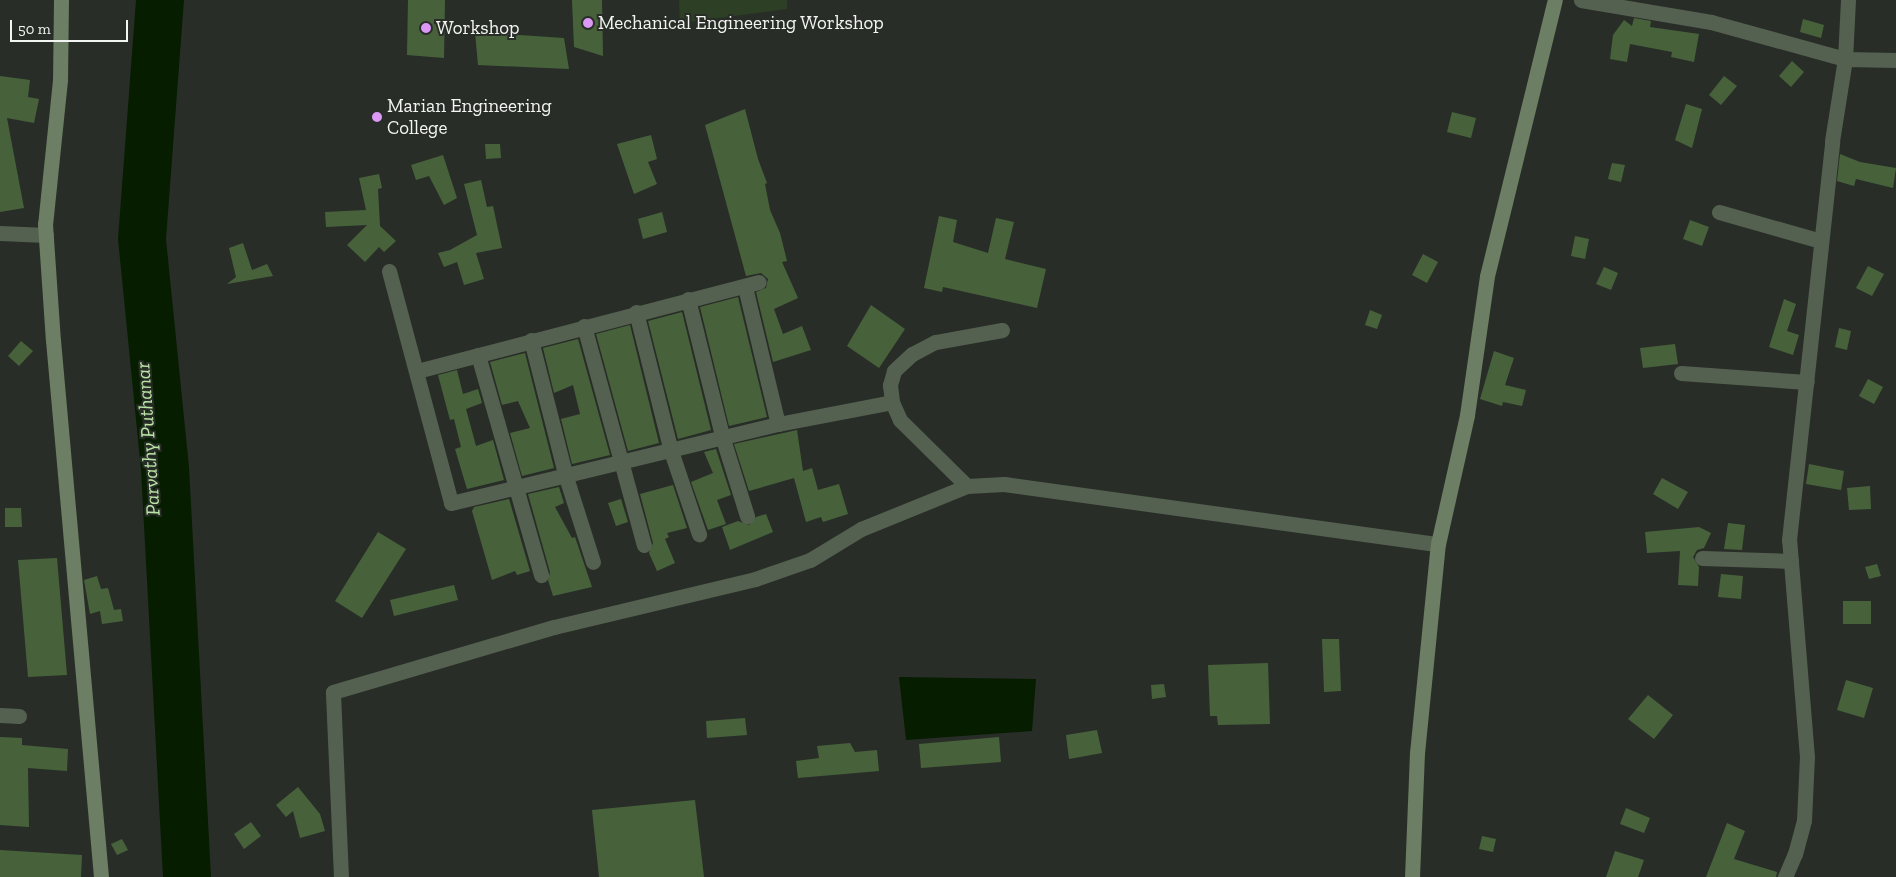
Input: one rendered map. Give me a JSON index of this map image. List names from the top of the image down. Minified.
{"water":["Parvathy Puthanar"],"places":["Mechanical Engineering Workshop","Workshop","Marian Engineering College"],"scale_bar":"50 m"}
